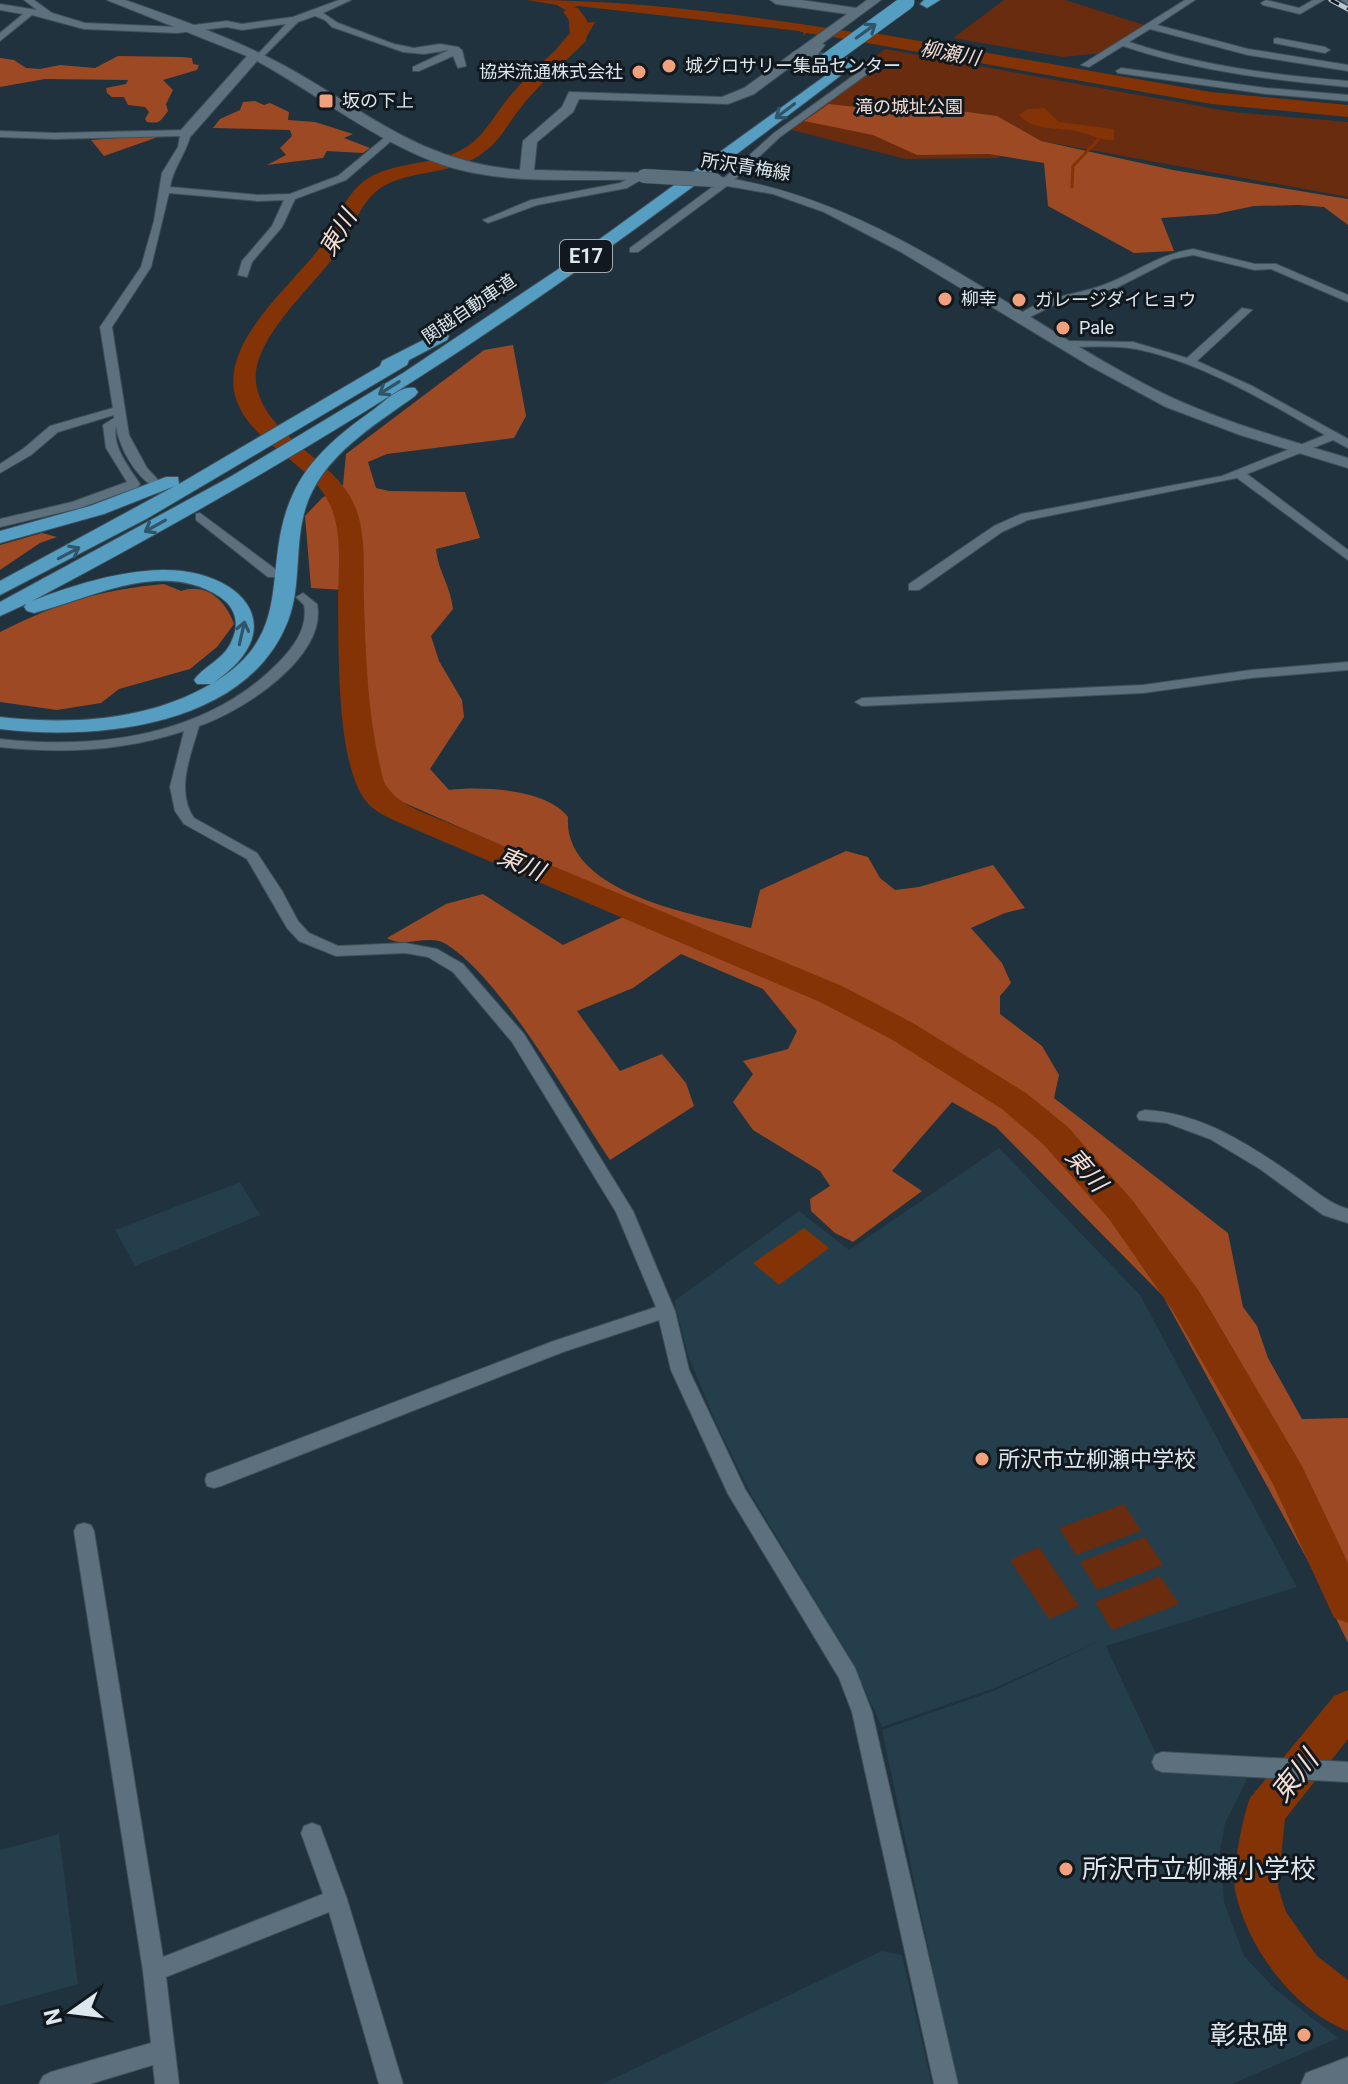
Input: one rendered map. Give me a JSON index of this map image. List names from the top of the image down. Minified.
{"streets":{"highway":["E17","関越自動車道"],"main road":["所沢青梅線"]},"water":["柳瀬川","東川"],"parks":["滝の城址公園"],"places":{"other":["城グロサリー集品センター","協栄流通株式会社","柳幸","ガレージダイヒョウ","Pale","所沢市立柳瀬中学校","所沢市立柳瀬小学校","彰忠碑"],"transit":["坂の下上"]},"north":"left"}
